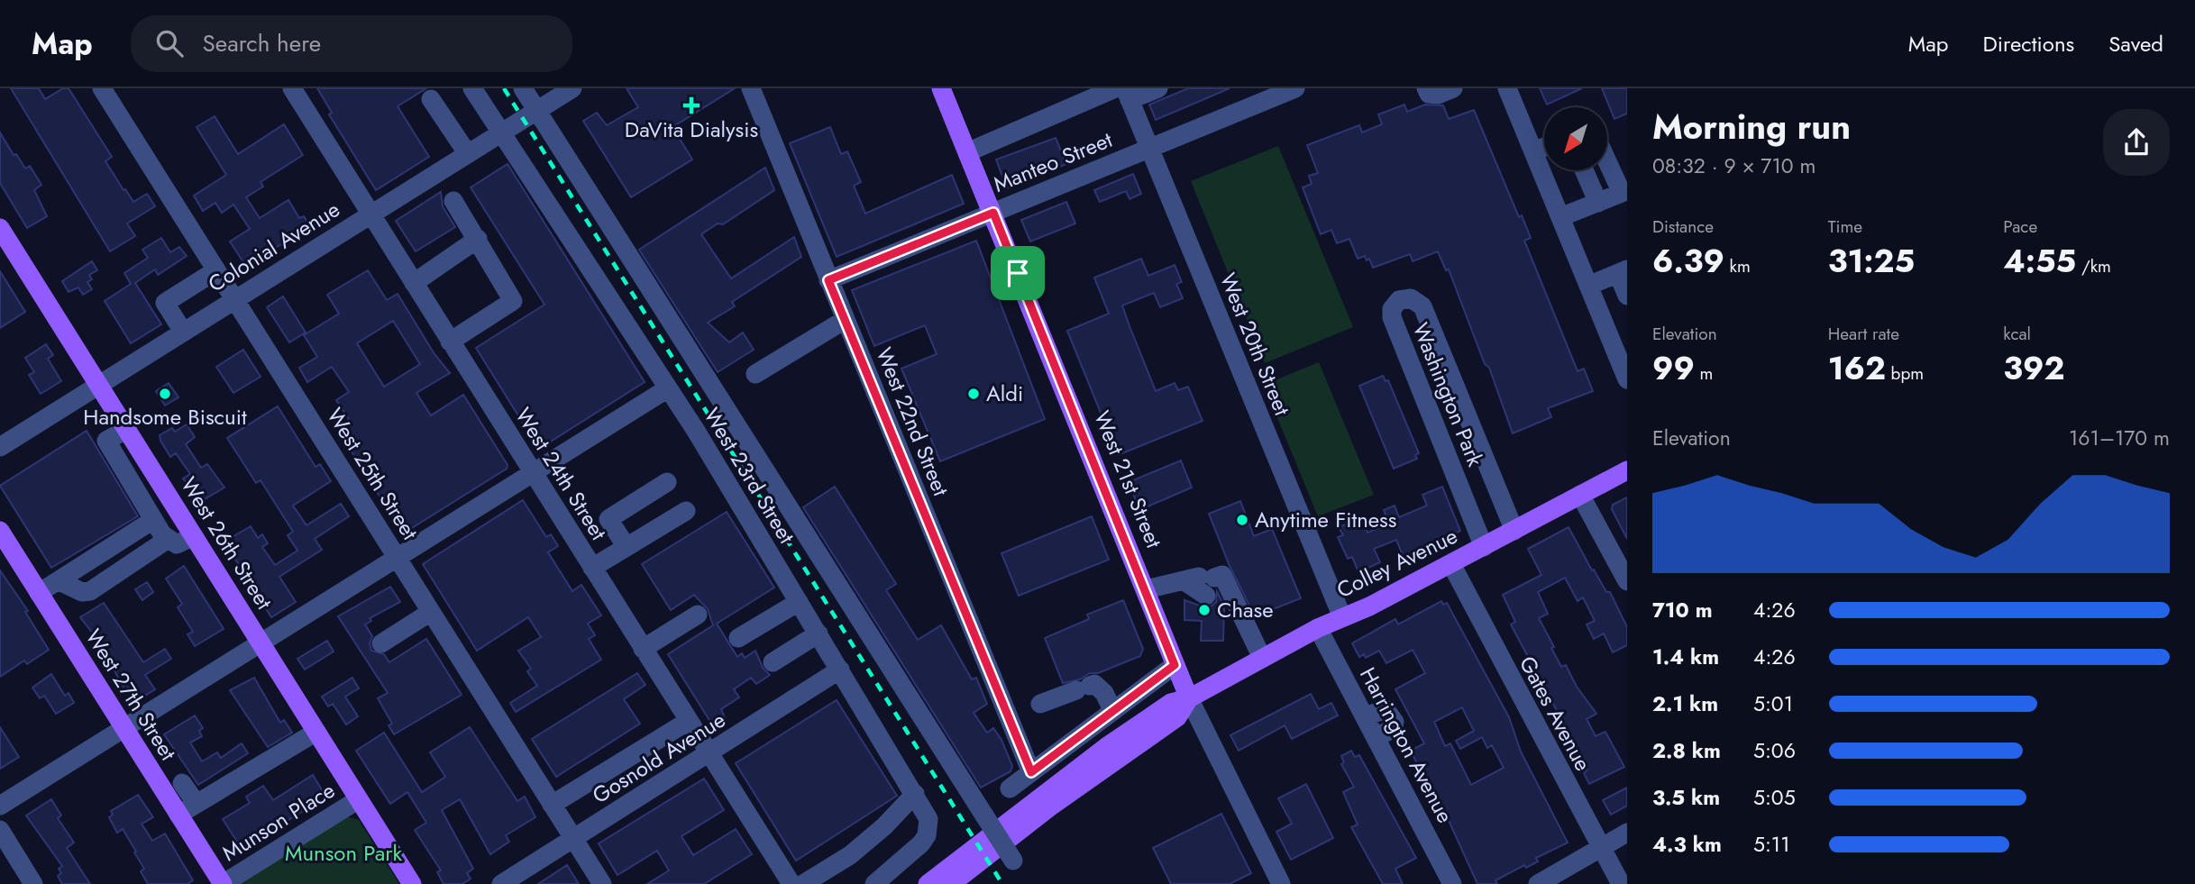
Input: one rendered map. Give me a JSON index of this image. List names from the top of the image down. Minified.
{"streets":{"main road":["West 21st Street","West 26th Street","Colley Avenue","West 27th Street"],"street":["Manteo Street","Colonial Avenue","West 20th Street","Washington Park","West 22nd Street","West 25th Street","West 24th Street","West 23rd Street","Gates Avenue","Harrington Avenue","Gosnold Avenue","Munson Place"]},"crossings":[["Manteo Street","West 20th Street"],["Manteo Street","West 22nd Street"],["Manteo Street","West 21st Street"],["Colonial Avenue","West 25th Street"],["Colonial Avenue","West 24th Street"],["Colonial Avenue","West 23rd Street"],["Colonial Avenue","West 26th Street"],["West 20th Street","Colley Avenue"],["Washington Park","Colley Avenue"],["West 25th Street","Gosnold Avenue"],["West 24th Street","Gosnold Avenue"],["West 23rd Street","Gosnold Avenue"],["West 21st Street","Colley Avenue"],["West 26th Street","Munson Place"],["Colley Avenue","Gates Avenue"],["Colley Avenue","Harrington Avenue"],["West 27th Street","Munson Place"]],"parks":["Munson Park"],"places":{"health":["DaVita Dialysis"],"other":["Handsome Biscuit","Aldi","Anytime Fitness","Chase"]},"north":"bottom left","page":{"header":"Map","search":"Search here","nav":["Map","Directions","Saved"],"heading":["Morning run","08:32 · 9 × 710 m"],"stats":[["Distance","6.39 km"],["Time","31:25"],["Pace","4:55 /km"],["Elevation","99 m"],["Heart rate","162 bpm"],["kcal","392"]],"chart":["Elevation","161–170 m"],"list":[{"name":"710 m","note":"4:26"},{"name":"1.4 km","note":"4:26"},{"name":"2.1 km","note":"5:01"},{"name":"2.8 km","note":"5:06"},{"name":"3.5 km","note":"5:05"},{"name":"4.3 km","note":"5:11"}]}}
